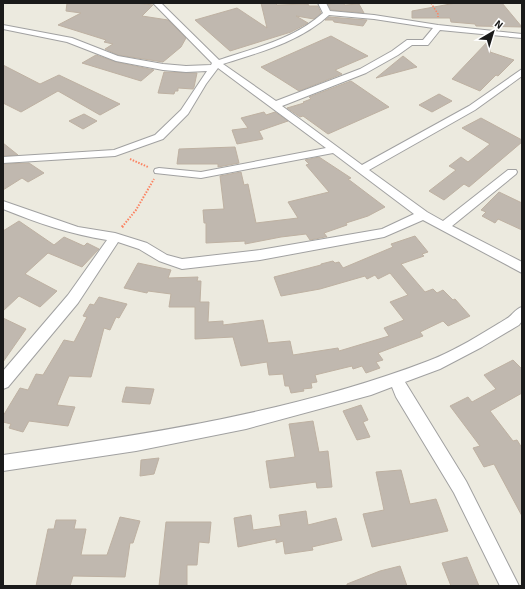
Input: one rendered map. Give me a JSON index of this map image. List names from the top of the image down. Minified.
{"north":"top right"}
